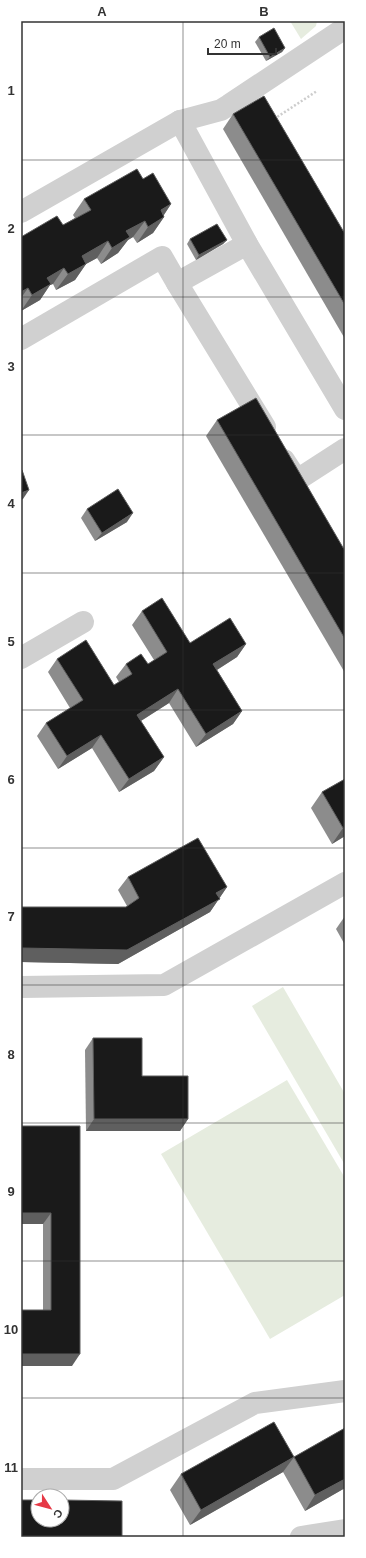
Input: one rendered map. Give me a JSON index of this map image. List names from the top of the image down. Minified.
{"scale_bar":"20 m","north":"bottom right","grid":{"columns":["A","B"],"rows":["1","2","3","4","5","6","7","8","9","10","11"]}}
